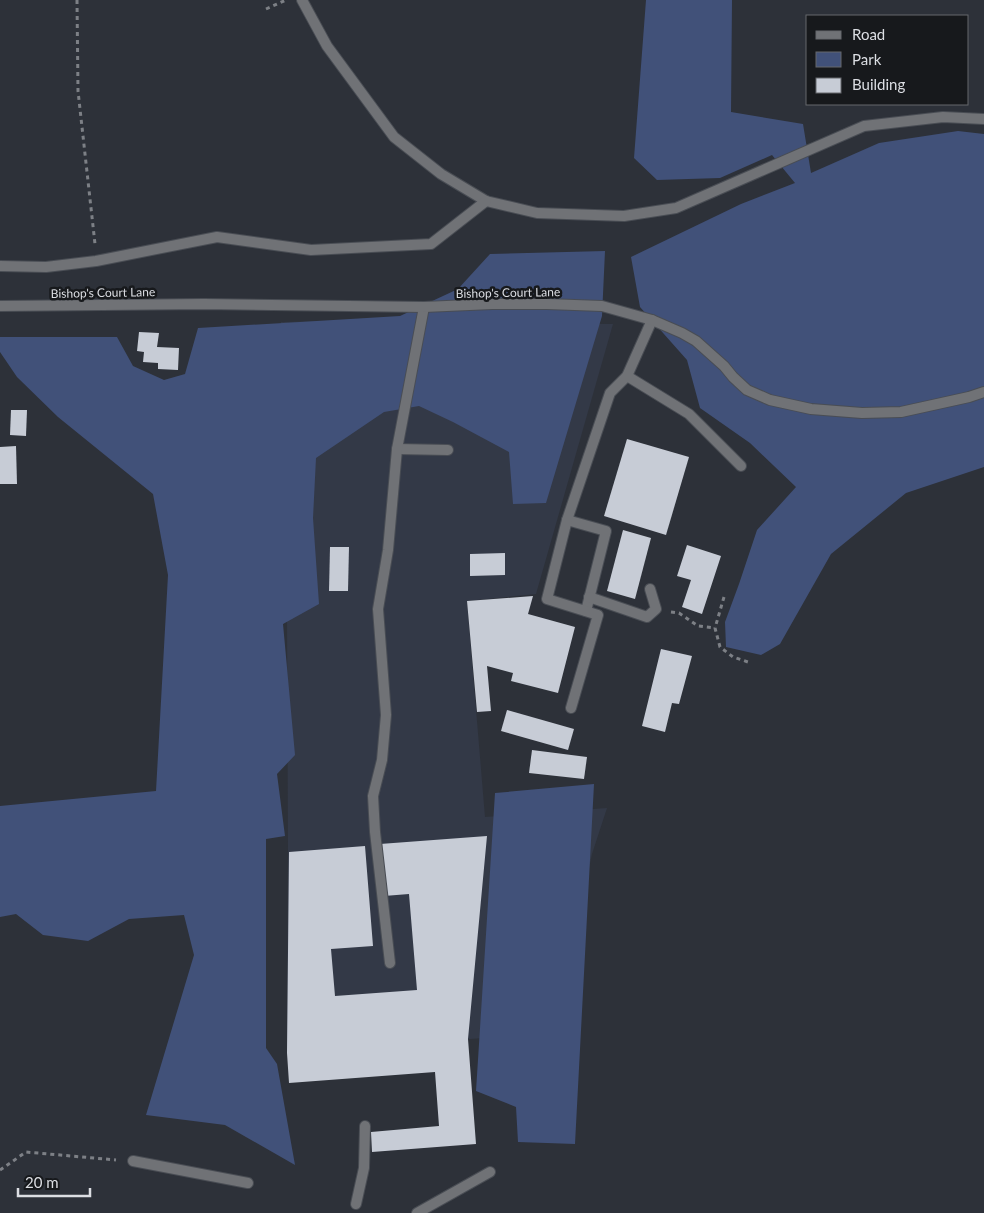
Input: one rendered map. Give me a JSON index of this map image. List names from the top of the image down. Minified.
{"streets":{"street":["Bishop's Court Lane"]},"legend":["Road","Park","Building"],"scale_bar":"20 m"}
